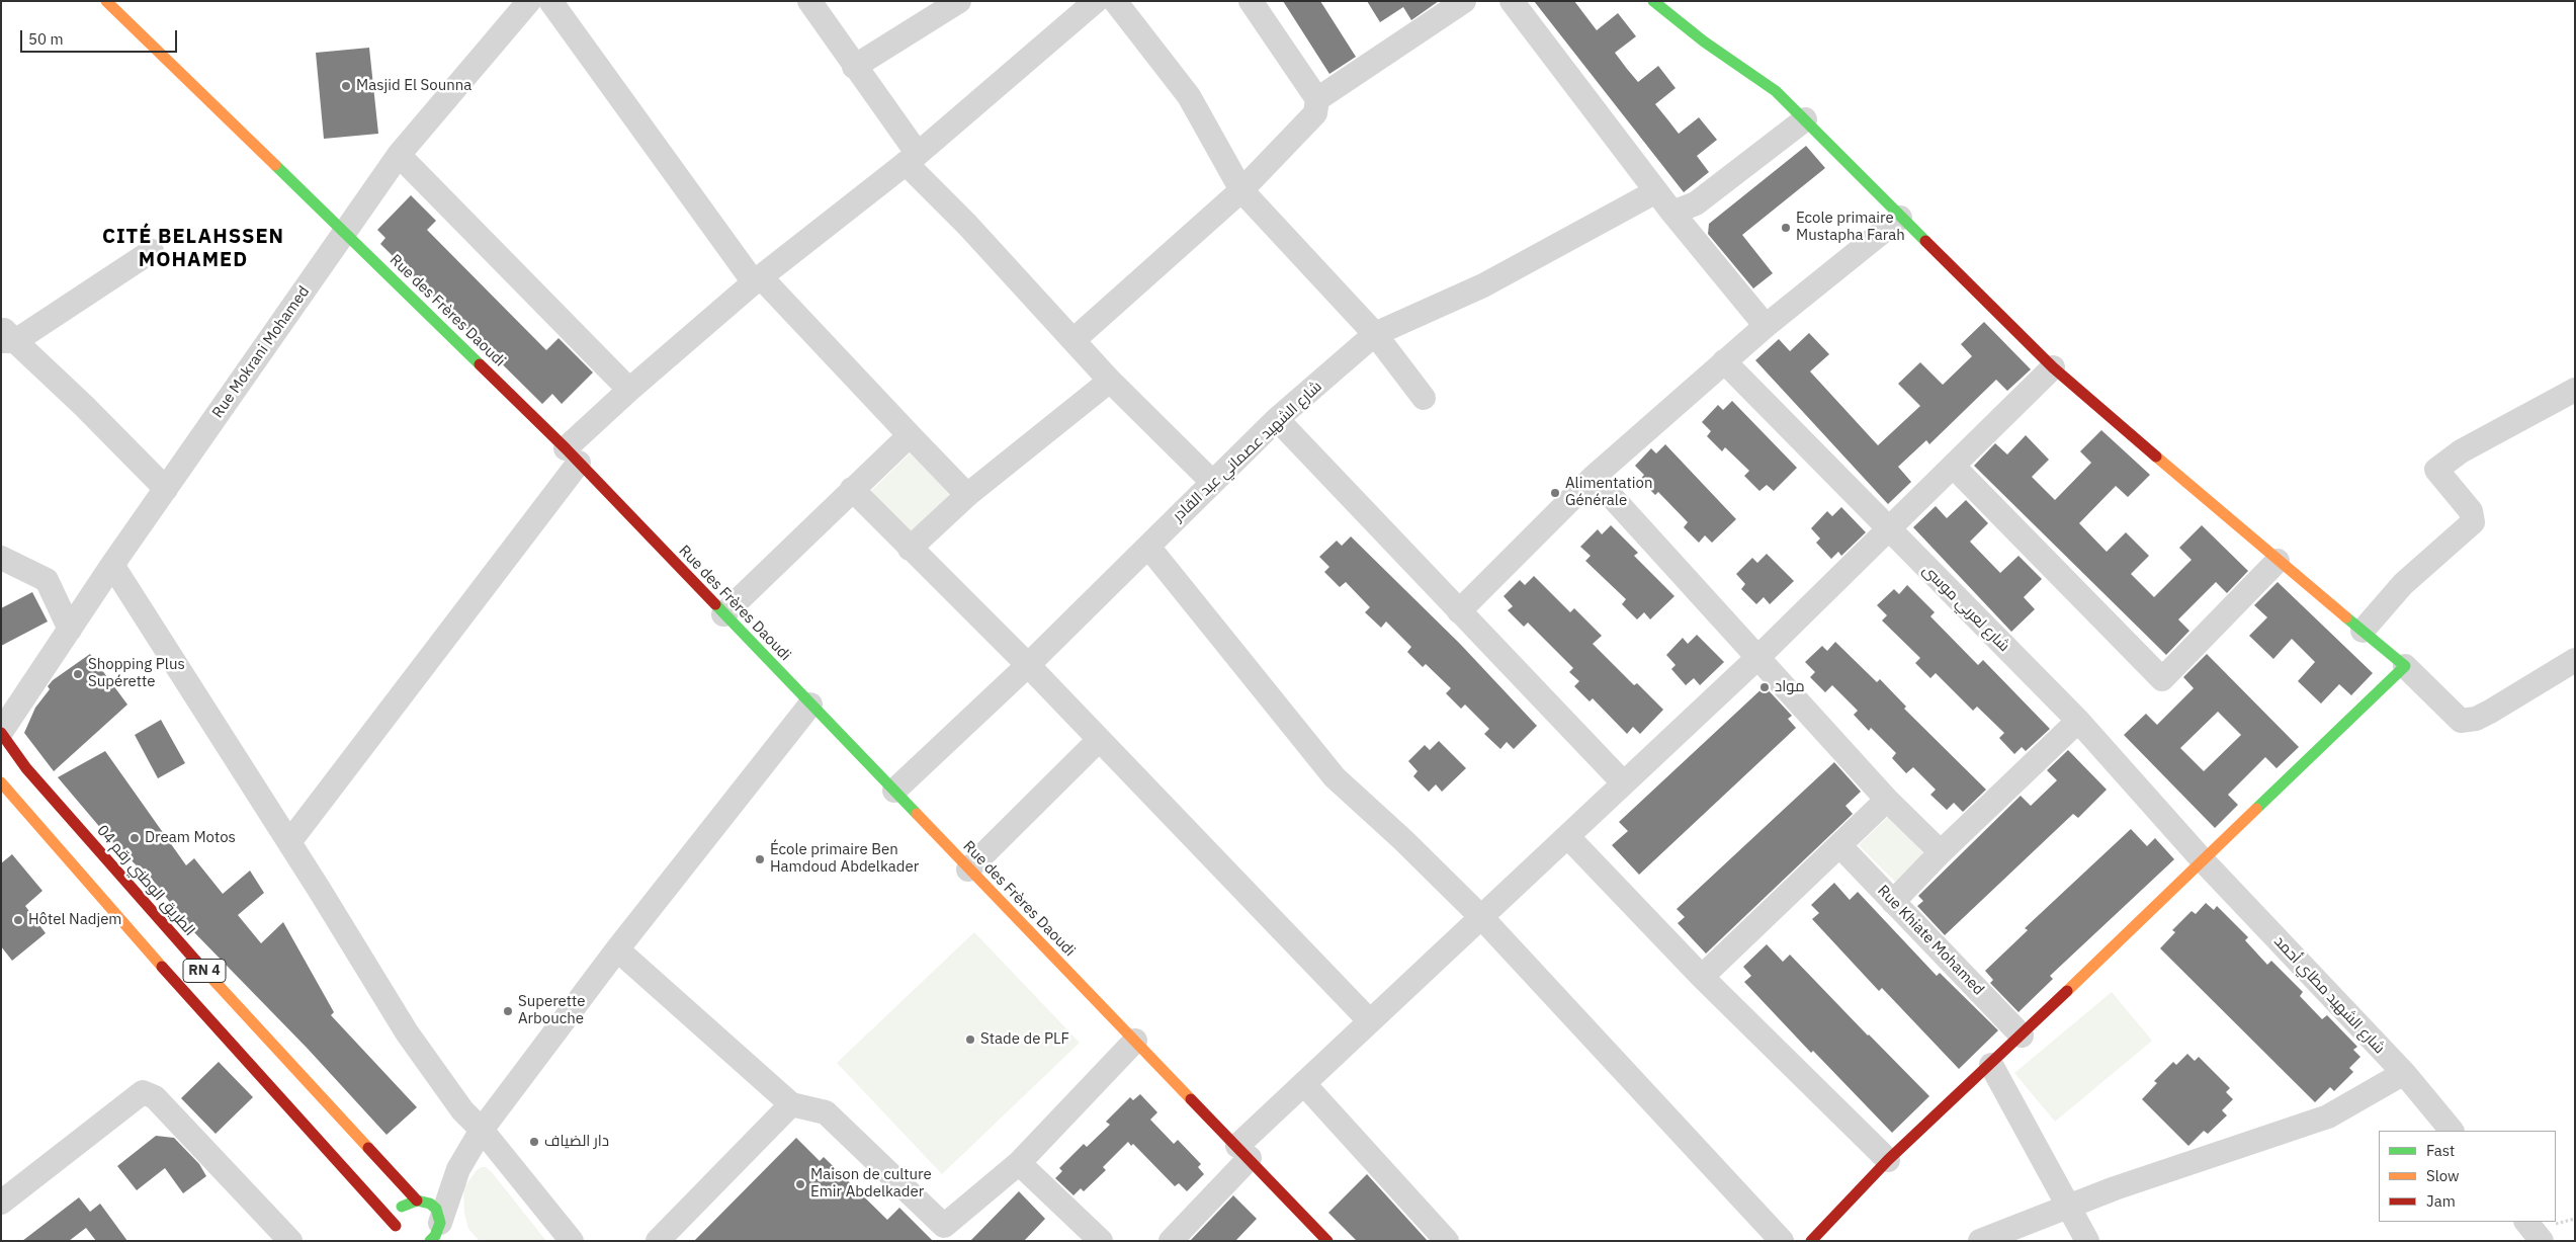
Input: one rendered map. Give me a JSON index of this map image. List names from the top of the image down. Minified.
{"streets":{"main road":["Rue des Frères Daoudi","الطريق الوطني رقم 04","RN 4"],"street":["Rue Mokrani Mohamed","شارع الشهيد عصماني عبد القادر","شارع لعربي موسى","Rue Khiate Mohamed","شارع الشهيد مطاي أحمد"]},"crossings":[["Rue des Frères Daoudi","Rue Mokrani Mohamed"],["Rue des Frères Daoudi","شارع الشهيد عصماني عبد القادر"],["Rue Mokrani Mohamed","الطريق الوطني رقم 04"],["شارع لعربي موسى","شارع الشهيد مطاي أحمد"],["الطريق الوطني رقم 04","RN 4"]],"districts":["CITÉ BELAHSSEN MOHAMED"],"places":["Masjid El Sounna","Ecole primaire Mustapha Farah","Alimentation Générale","Shopping Plus Supérette","مواد","Dream Motos","École primaire Ben Hamdoud Abdelkader","Hôtel Nadjem","Superette Arbouche","Stade de PLF","دار الضياف","Maison de culture Emir Abdelkader"],"legend":["Fast","Slow","Jam"],"scale_bar":"50 m"}
